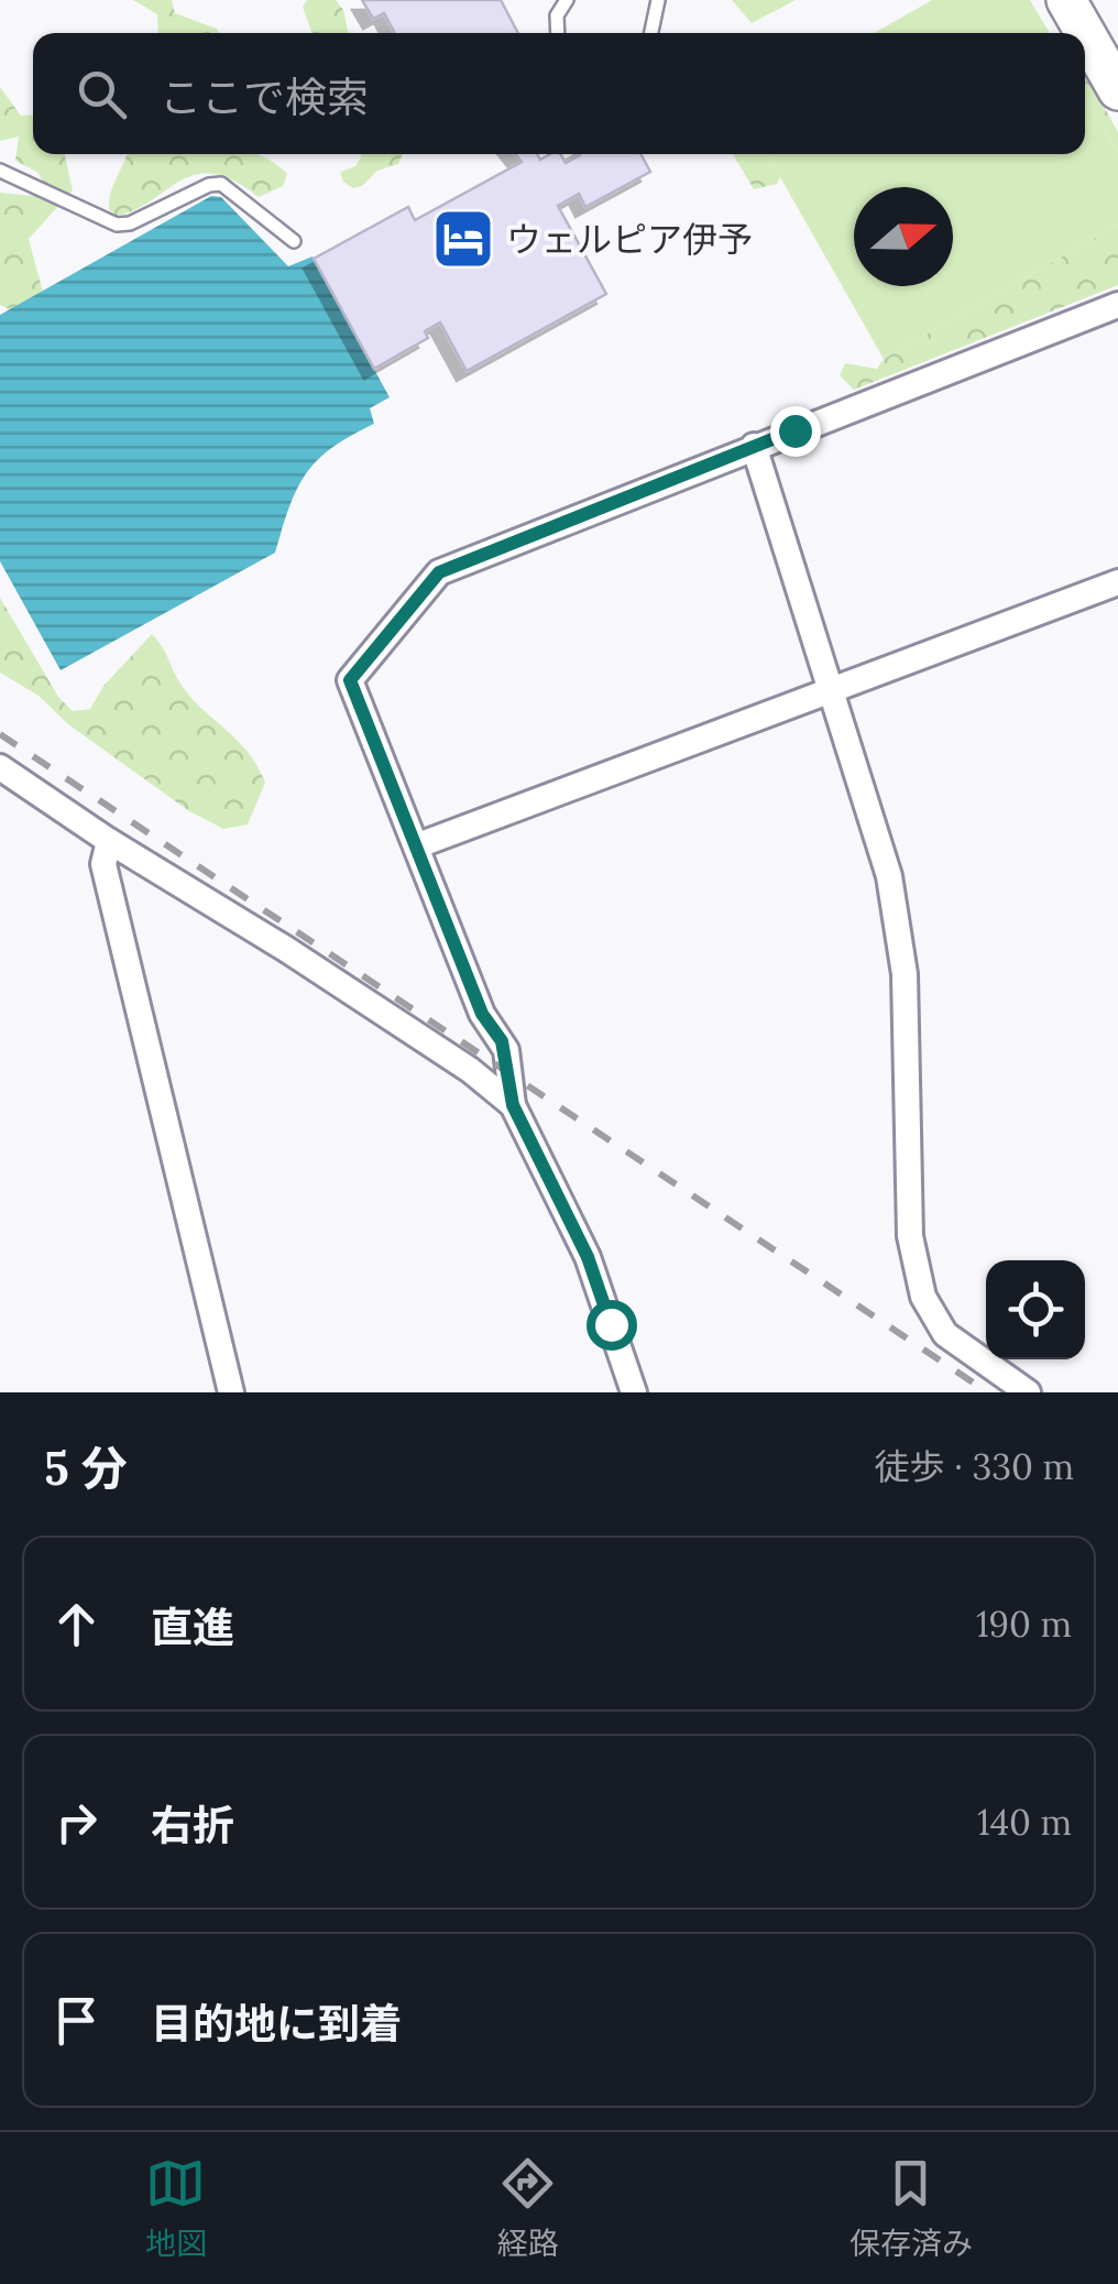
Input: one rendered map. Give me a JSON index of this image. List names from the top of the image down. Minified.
{"places":{"hotel":["ウェルピア伊予"]},"north":"right","page":{"search":"ここで検索","heading":["5 分","徒歩 · 330 m"],"list":[["直進","190 m"],["右折","140 m"],"目的地に到着"],"nav":["地図","経路","保存済み"]}}
